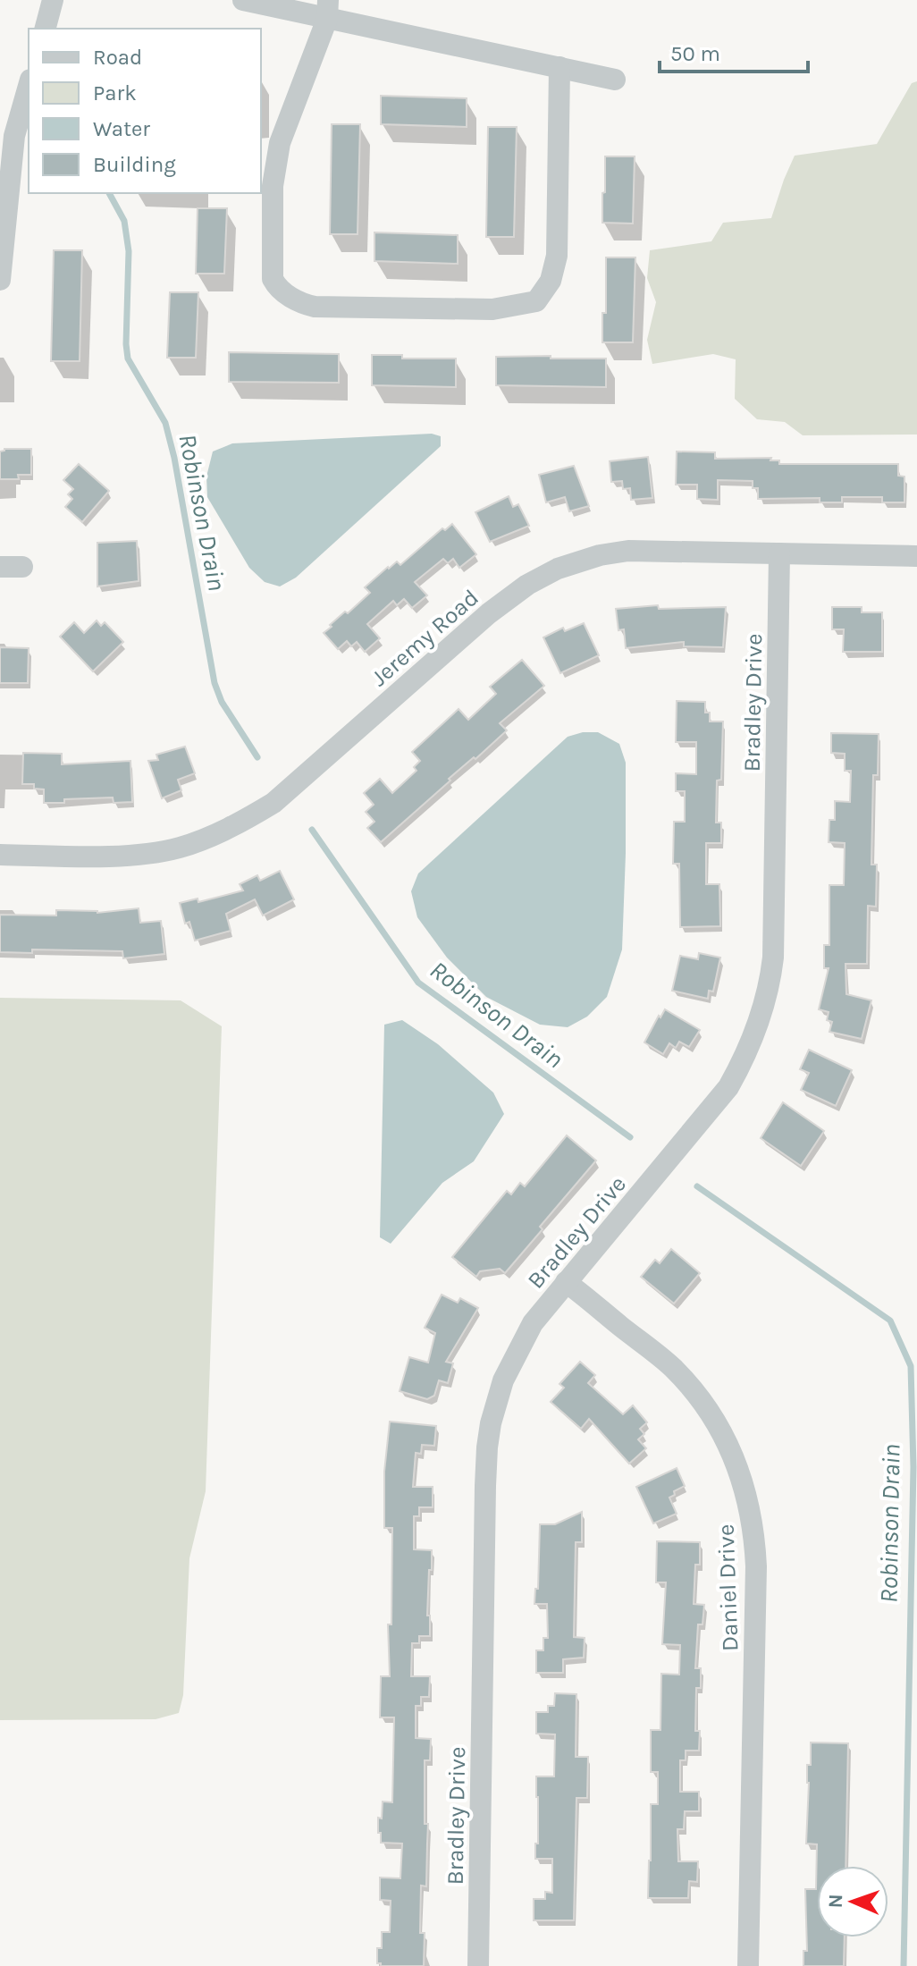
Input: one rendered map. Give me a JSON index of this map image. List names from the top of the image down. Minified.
{"streets":{"street":["Jeremy Road","Bradley Drive","Daniel Drive"]},"crossings":[["Jeremy Road","Bradley Drive"],["Bradley Drive","Daniel Drive"]],"water":["Robinson Drain"],"legend":["Road","Park","Water","Building"],"scale_bar":"50 m","north":"left"}
